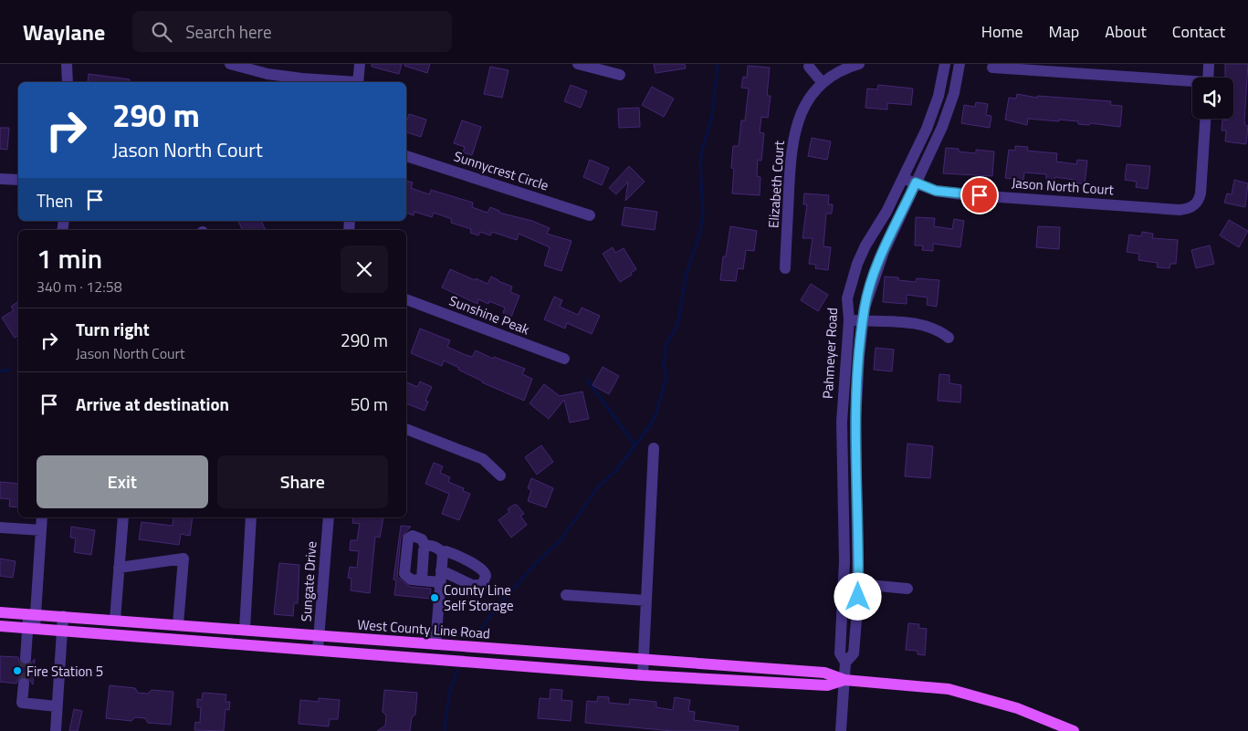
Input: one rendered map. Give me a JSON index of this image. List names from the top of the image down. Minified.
{"streets":{"main road":["West County Line Road"],"street":["Sunnycrest Circle","Elizabeth Court","Jason North Court","Sunshine Peak","Pahmeyer Road","Sungate Drive"]},"crossings":[["Jason North Court","Pahmeyer Road"],["Pahmeyer Road","West County Line Road"],["Sungate Drive","West County Line Road"]],"places":["County Line Self Storage","Fire Station 5"],"page":{"header":"Waylane","search":"Search here","nav":["Home","Map","About","Contact"],"turn":["290 m","Jason North Court"],"then":"Then","heading":["1 min","340 m · 12:58"],"list":[{"name":"Turn right","note":"Jason North Court","value":"290 m"},{"name":"Arrive at destination","value":"50 m"}],"buttons":["Exit","Share"]}}
